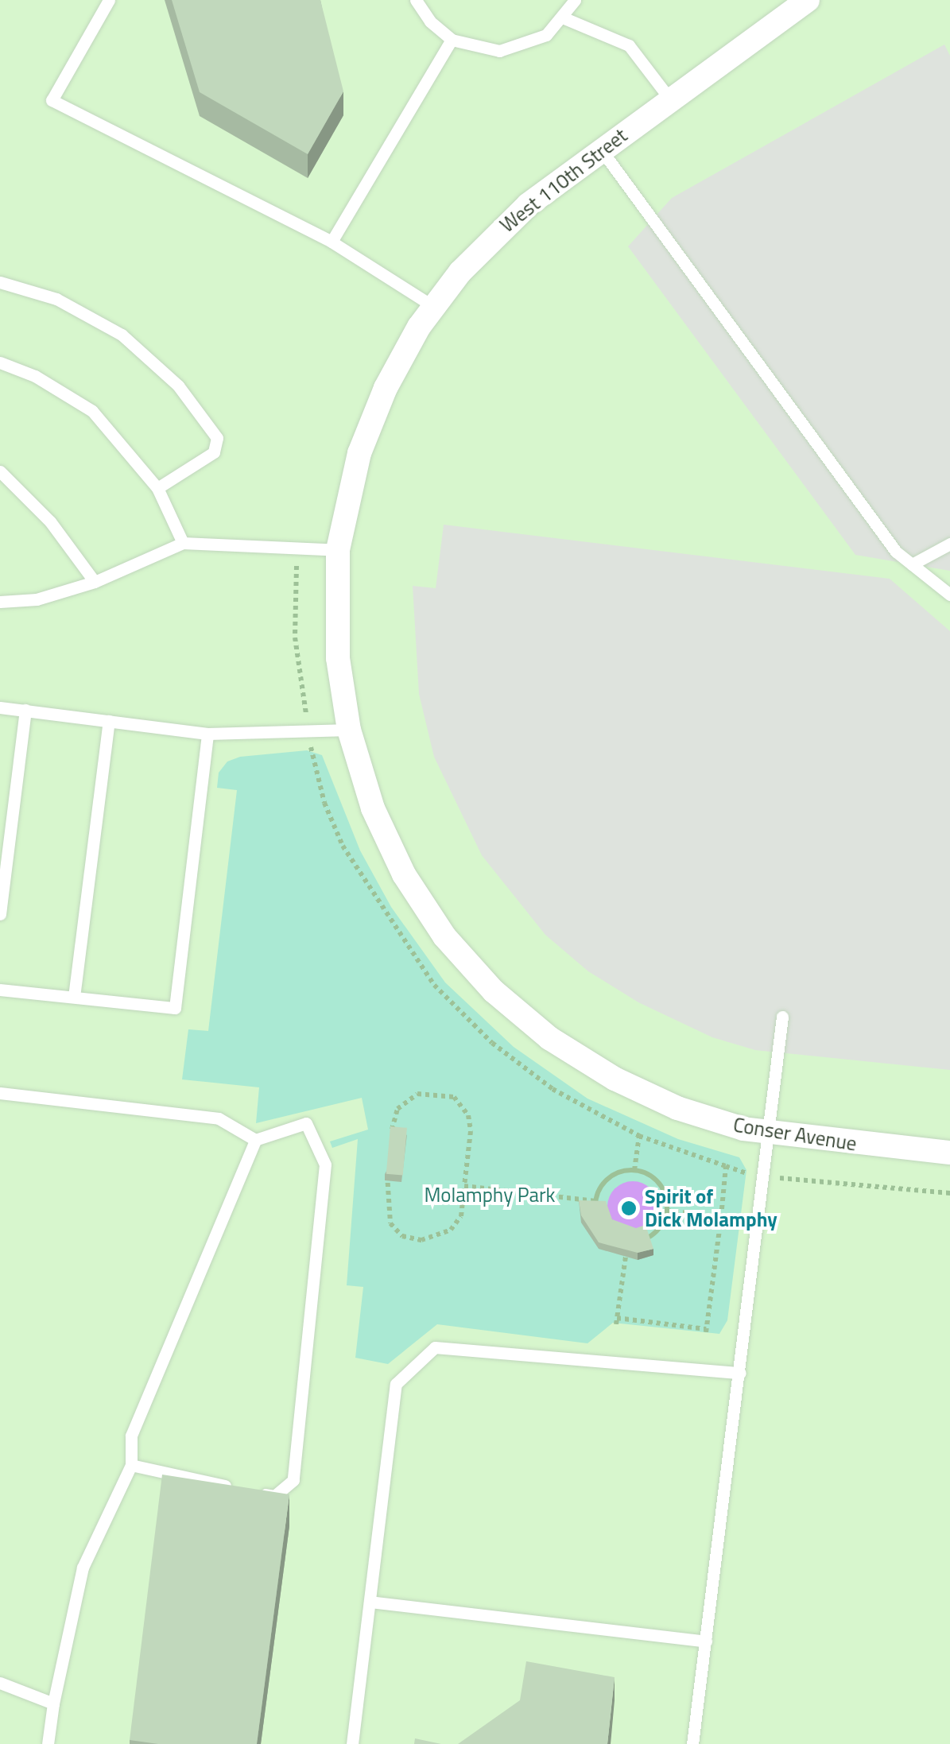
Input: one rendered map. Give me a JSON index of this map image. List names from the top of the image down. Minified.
{"streets":{"street":["West 110th Street","Conser Avenue"]},"crossings":[["West 110th Street","Conser Avenue"]],"parks":["Molamphy Park"],"places":["Spirit of Dick Molamphy"]}
